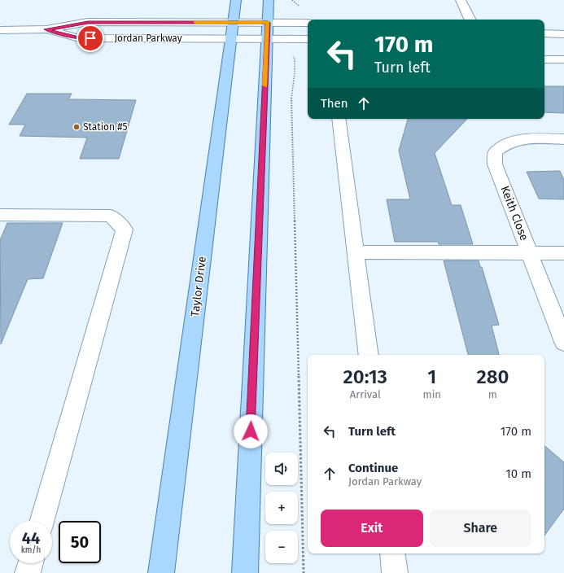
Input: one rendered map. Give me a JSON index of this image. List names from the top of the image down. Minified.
{"streets":{"main road":["Taylor Drive"],"street":["Jordan Parkway","Keith Close"]},"crossings":[["Jordan Parkway","Taylor Drive"]],"places":["Station #5"],"page":{"turn":["170 m","Turn left"],"then":"Then","eta":["20:13","Arrival","1","min","280","m"],"list":[{"name":"Turn left","value":"170 m"},{"name":"Continue","note":"Jordan Parkway","value":"10 m"}],"map_buttons":["+","−"],"buttons":["Exit","Share"],"speed":"44 km/h","limit":"50"}}
